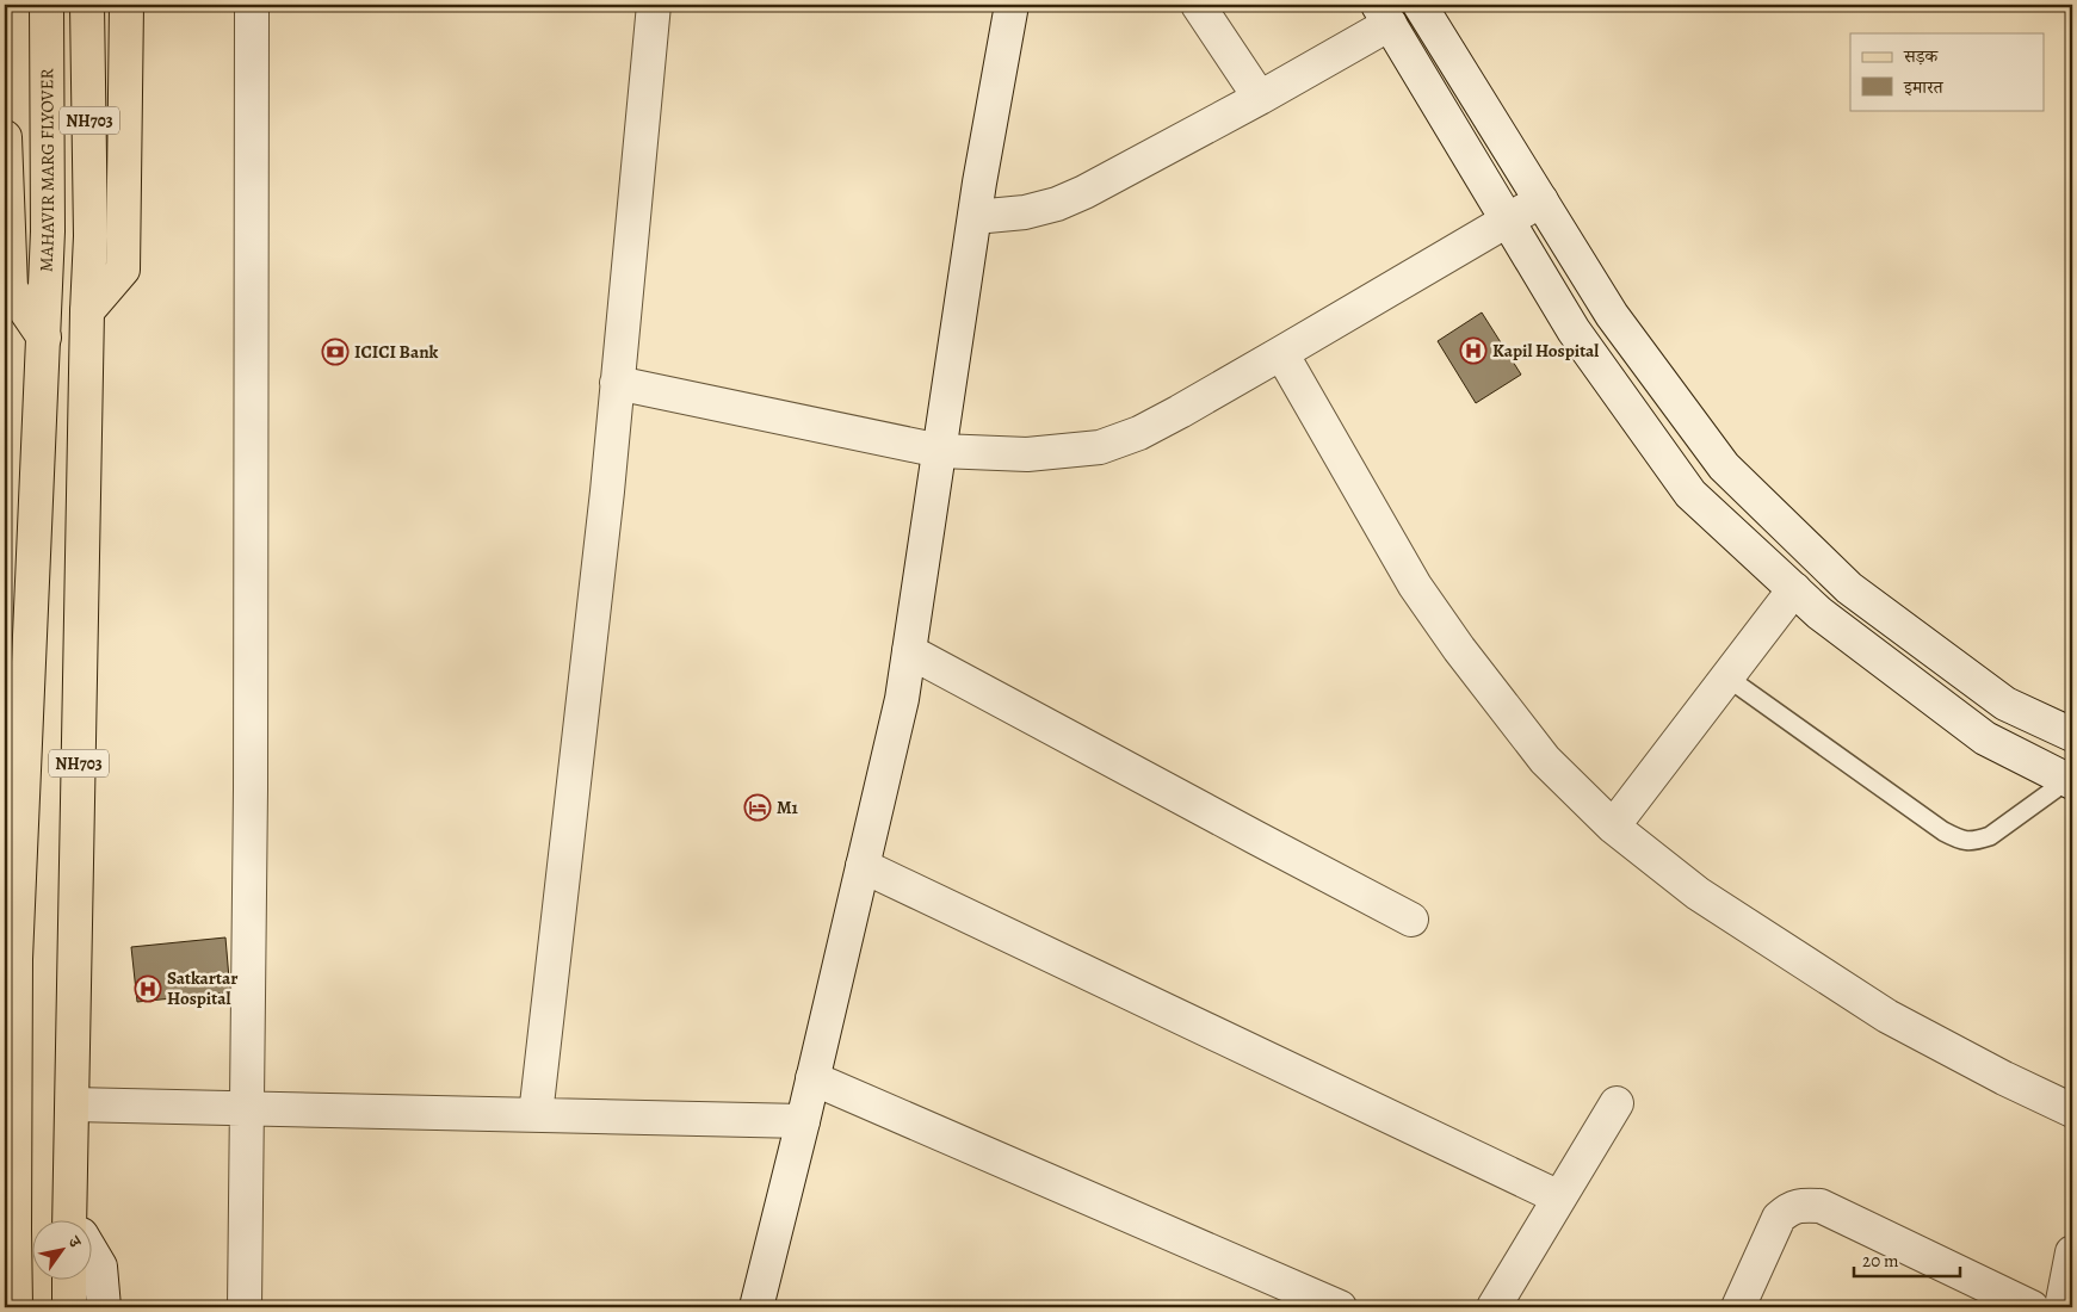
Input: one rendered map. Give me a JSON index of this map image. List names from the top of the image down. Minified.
{"streets":{"main road":["NH703","MAHAVIR MARG FLYOVER"]},"crossings":[["NH703","MAHAVIR MARG FLYOVER"]],"places":{"hospital":["Kapil Hospital","Satkartar Hospital"],"bank":["ICICI Bank"],"hotel":["M1"]},"legend":["सड़क","इमारत"],"scale_bar":"20 m","north":"top right"}
